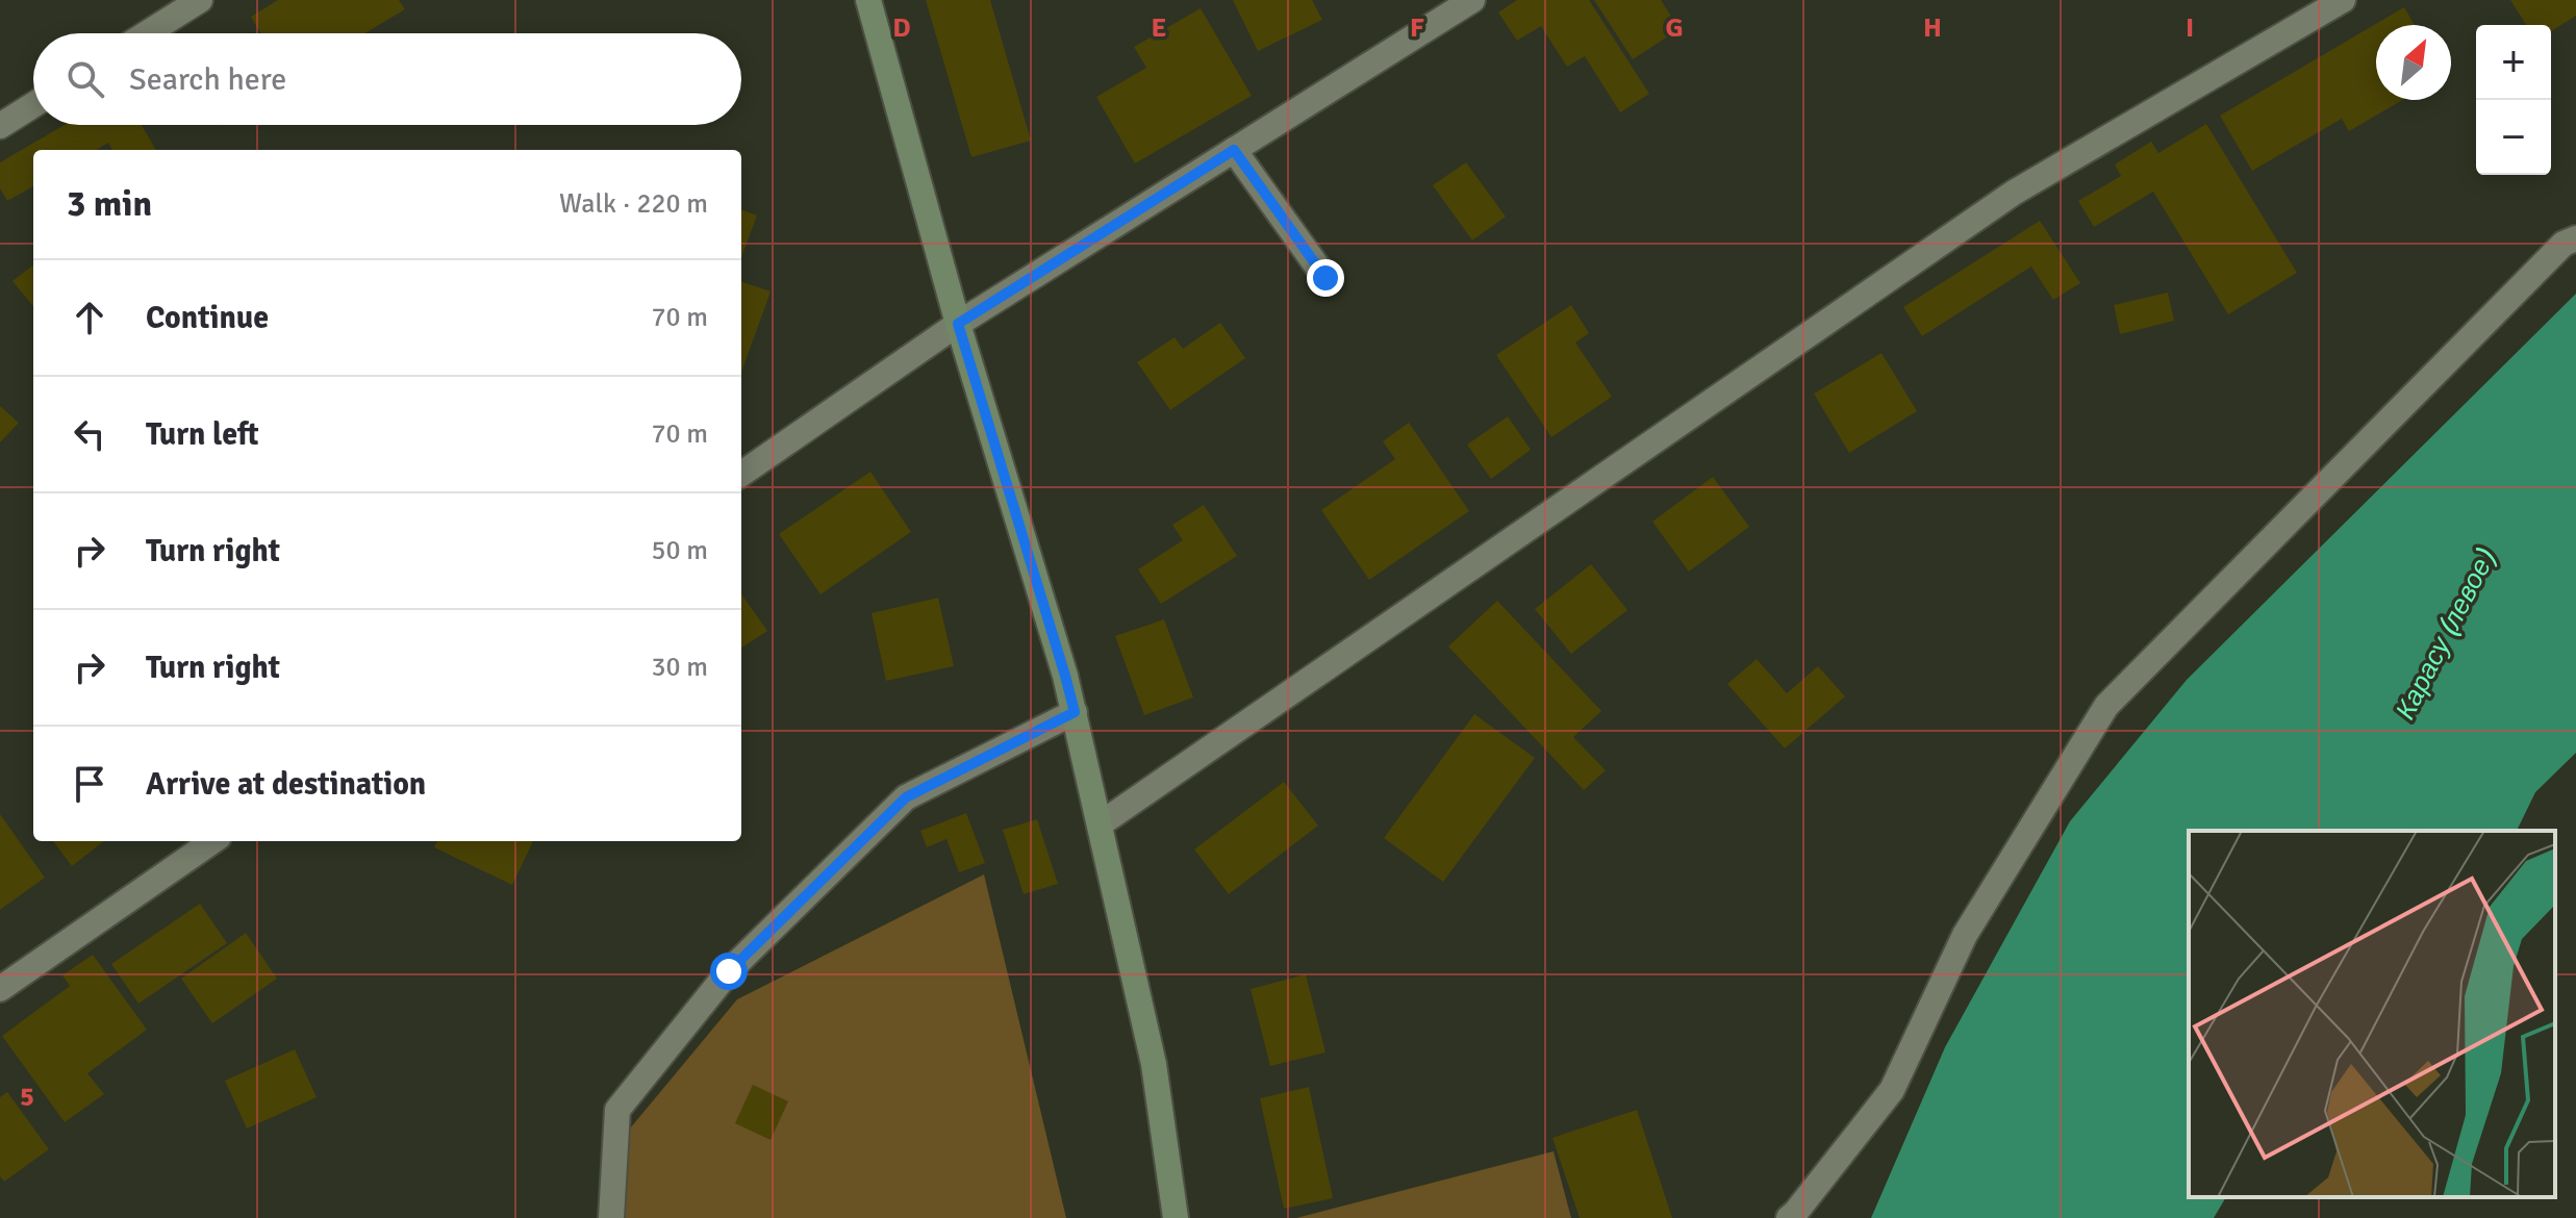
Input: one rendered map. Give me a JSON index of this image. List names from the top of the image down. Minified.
{"water":["Карасу (левое)"],"north":"top right","page":{"map_buttons":["+","−"],"search":"Search here","heading":["3 min","Walk · 220 m"],"list":[["Continue","70 m"],["Turn left","70 m"],["Turn right","50 m"],["Turn right","30 m"],"Arrive at destination"]},"grid":{"columns":["D","E","F","G","H","I"],"rows":["5"]}}
